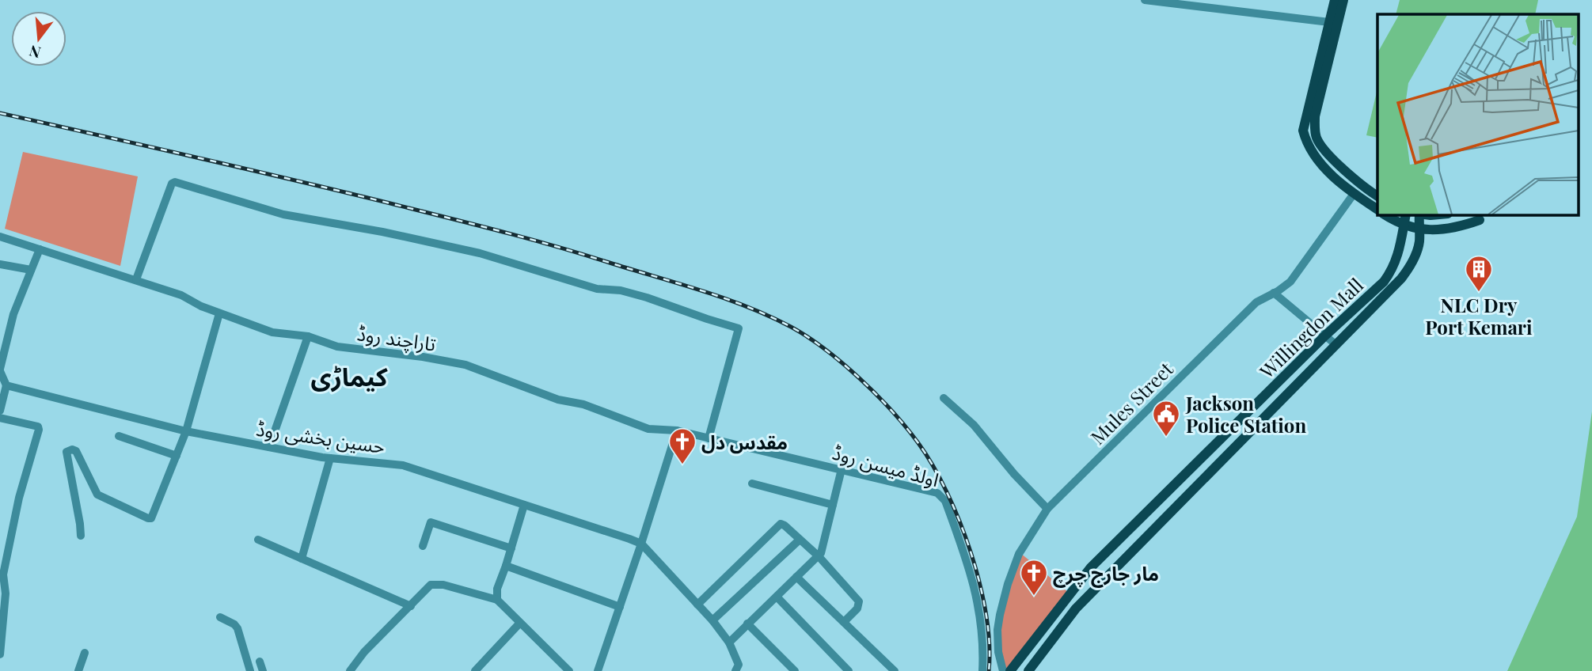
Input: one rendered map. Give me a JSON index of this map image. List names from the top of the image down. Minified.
{"streets":{"main road":["Willingdon Mall"],"street":["تاراچند روڈ","Mules Street","حسین بخشی روڈ","اولڈ میسن روڈ"]},"crossings":[["تاراچند روڈ","اولڈ میسن روڈ"]],"districts":["کیماڑی"],"places":{"building":["NLC Dry Port Kemari"],"public building":["Jackson Police Station"],"church":["مقدس دل","مار جارج چرچ"]},"north":"bottom"}
